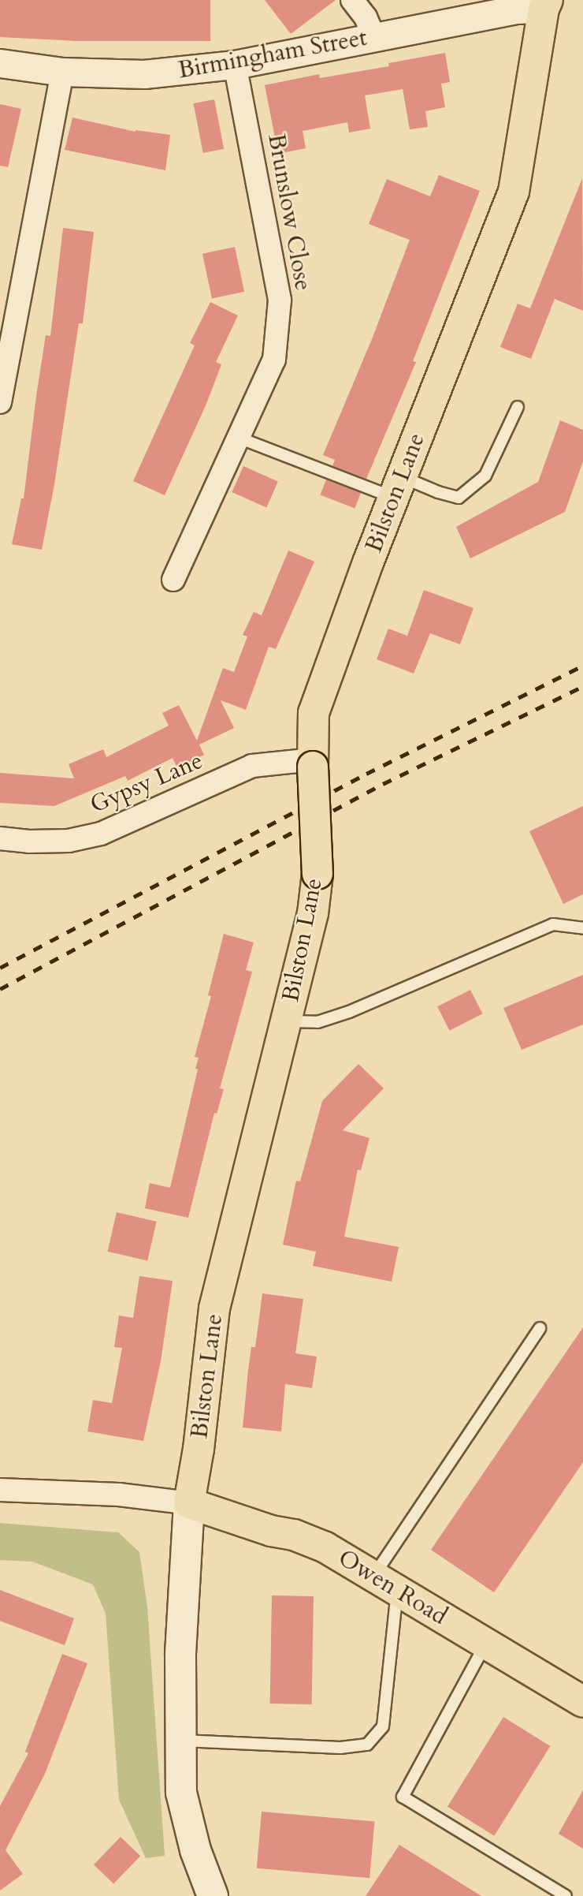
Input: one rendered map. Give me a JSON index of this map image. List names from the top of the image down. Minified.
{"streets":{"main road":["Bilston Lane","Owen Road"],"street":["Birmingham Street","Brunslow Close","Gypsy Lane"]},"crossings":[["Birmingham Street","Brunslow Close"],["Birmingham Street","Bilston Lane"],["Bilston Lane","Gypsy Lane"],["Bilston Lane","Owen Road"]]}
